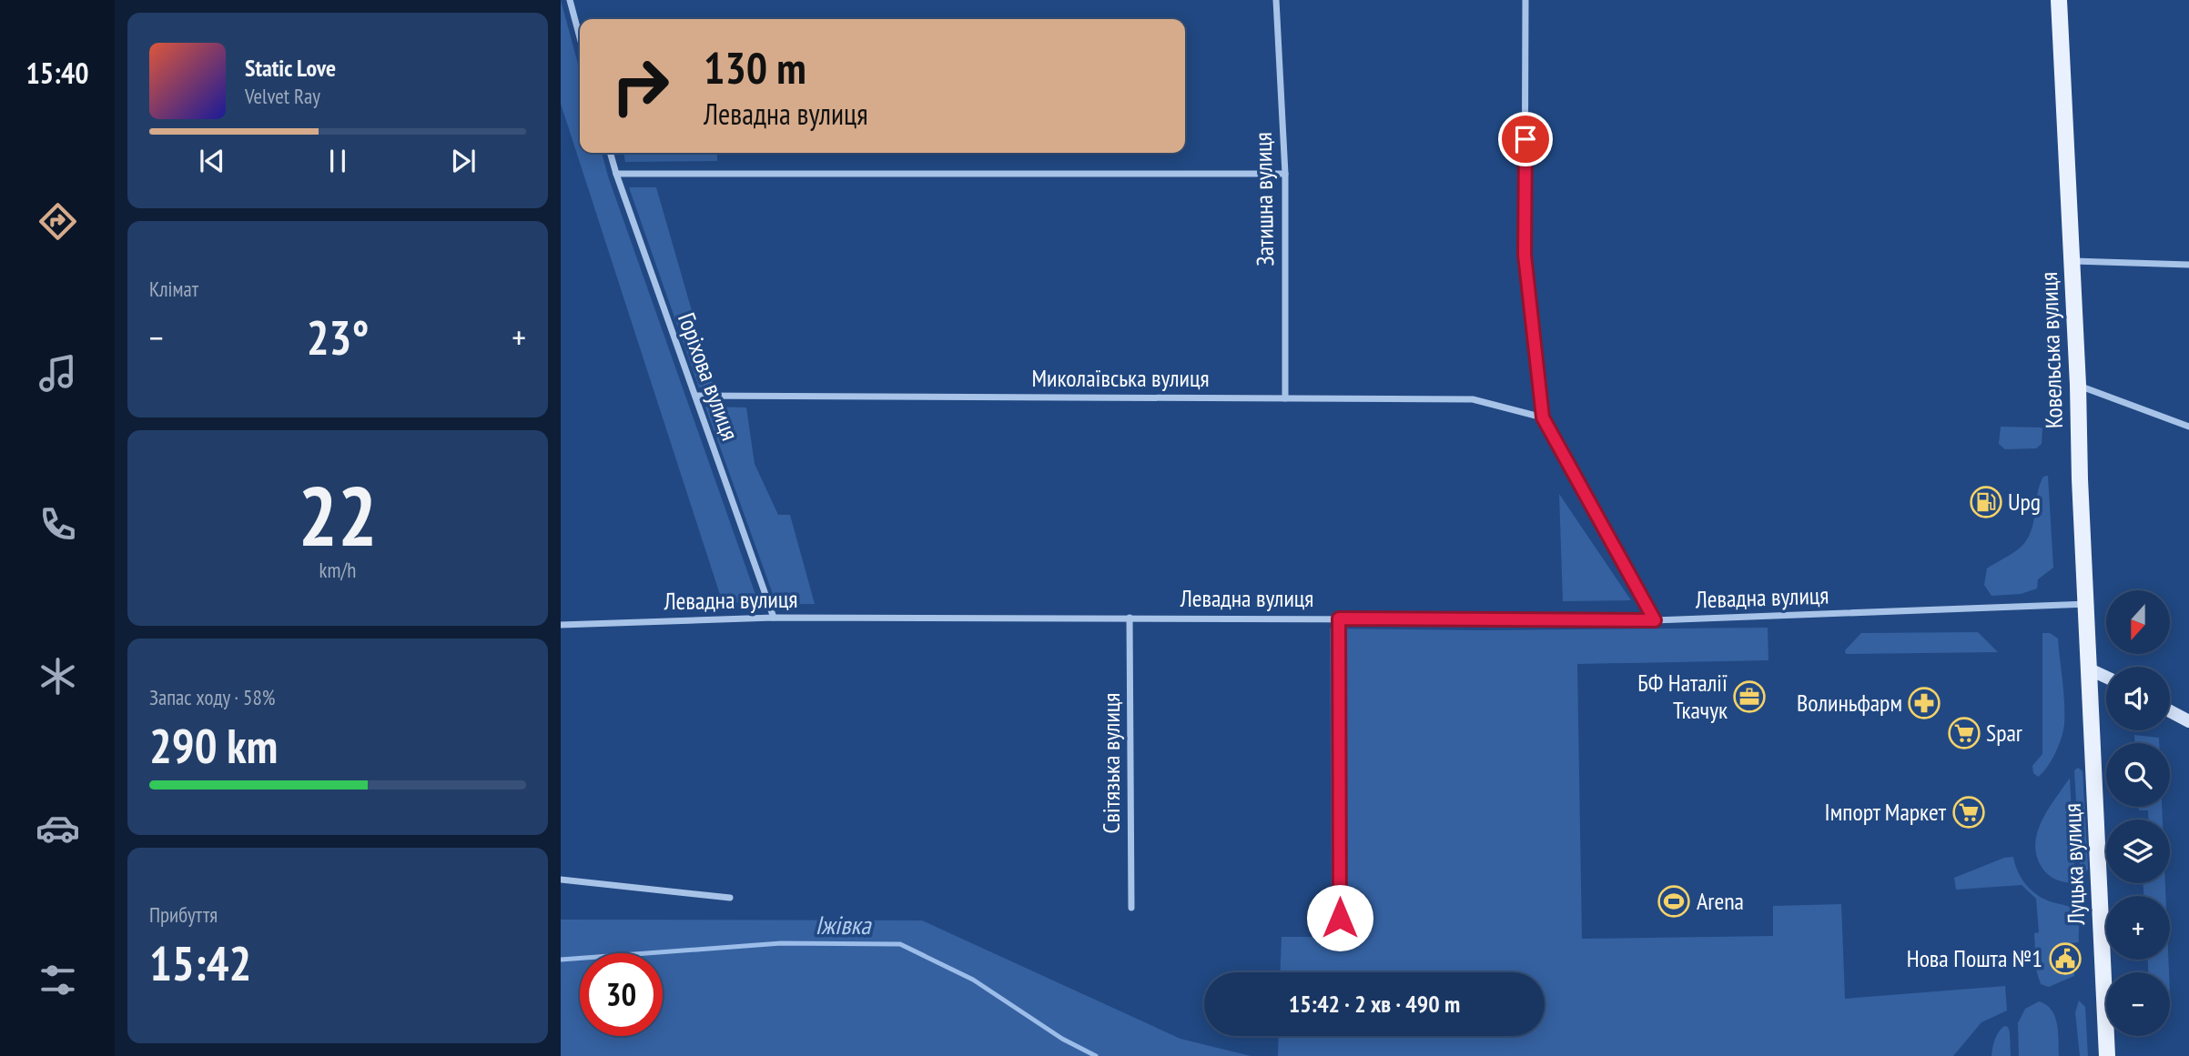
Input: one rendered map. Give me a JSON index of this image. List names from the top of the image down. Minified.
{"streets":{"main road":["Ковельська вулиця","Луцька вулиця"],"street":["Затишна вулиця","Горіхова вулиця","Миколаївська вулиця","Левадна вулиця","Світязька вулиця"]},"crossings":[["Затишна вулиця","Миколаївська вулиця"],["Ковельська вулиця","Левадна вулиця"],["Ковельська вулиця","Луцька вулиця"],["Горіхова вулиця","Миколаївська вулиця"],["Горіхова вулиця","Левадна вулиця"],["Левадна вулиця","Світязька вулиця"]],"water":["Іжівка"],"places":{"fuel station":["Upg"],"office":["БФ Наталії Ткачук"],"pharmacy":["Волиньфарм"],"supermarket":["Spar","Імпорт Маркет"],"sports":["Arena"],"public building":["Нова Пошта №1"]},"north":"bottom","page":{"tabs":"15:40","turn":["130 m","Левадна вулиця"],"song":["Static Love","Velvet Ray"],"tile":["Клімат",["22","km/h"],["Запас ходу · 58%","290 km"],["Прибуття","15:42"]],"heat":["−","23°","+"],"map_buttons":["+","−"],"limit":"30","trip":"15:42 · 2 хв · 490 m"}}
